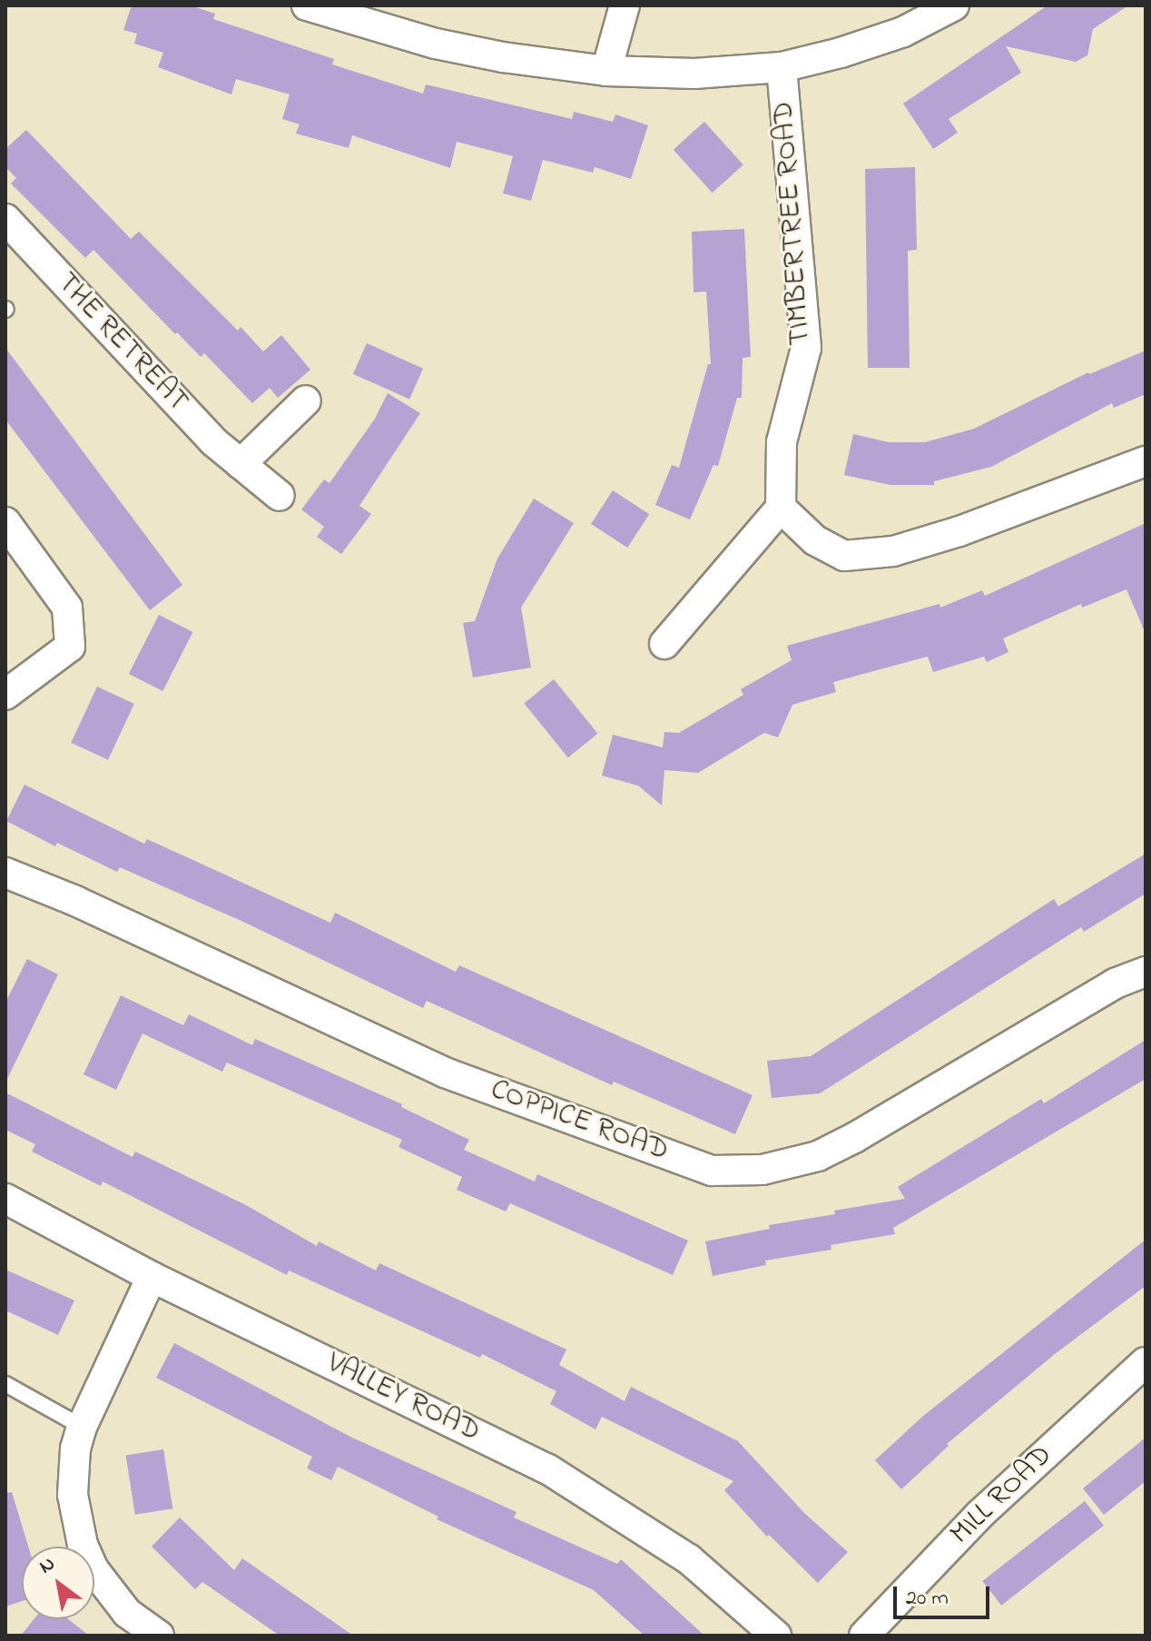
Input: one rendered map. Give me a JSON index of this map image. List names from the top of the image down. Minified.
{"streets":{"street":["TIMBERTREE ROAD","THE RETREAT","COPPICE ROAD","VALLEY ROAD","MILL ROAD"]},"scale_bar":"20 m","north":"top left"}
